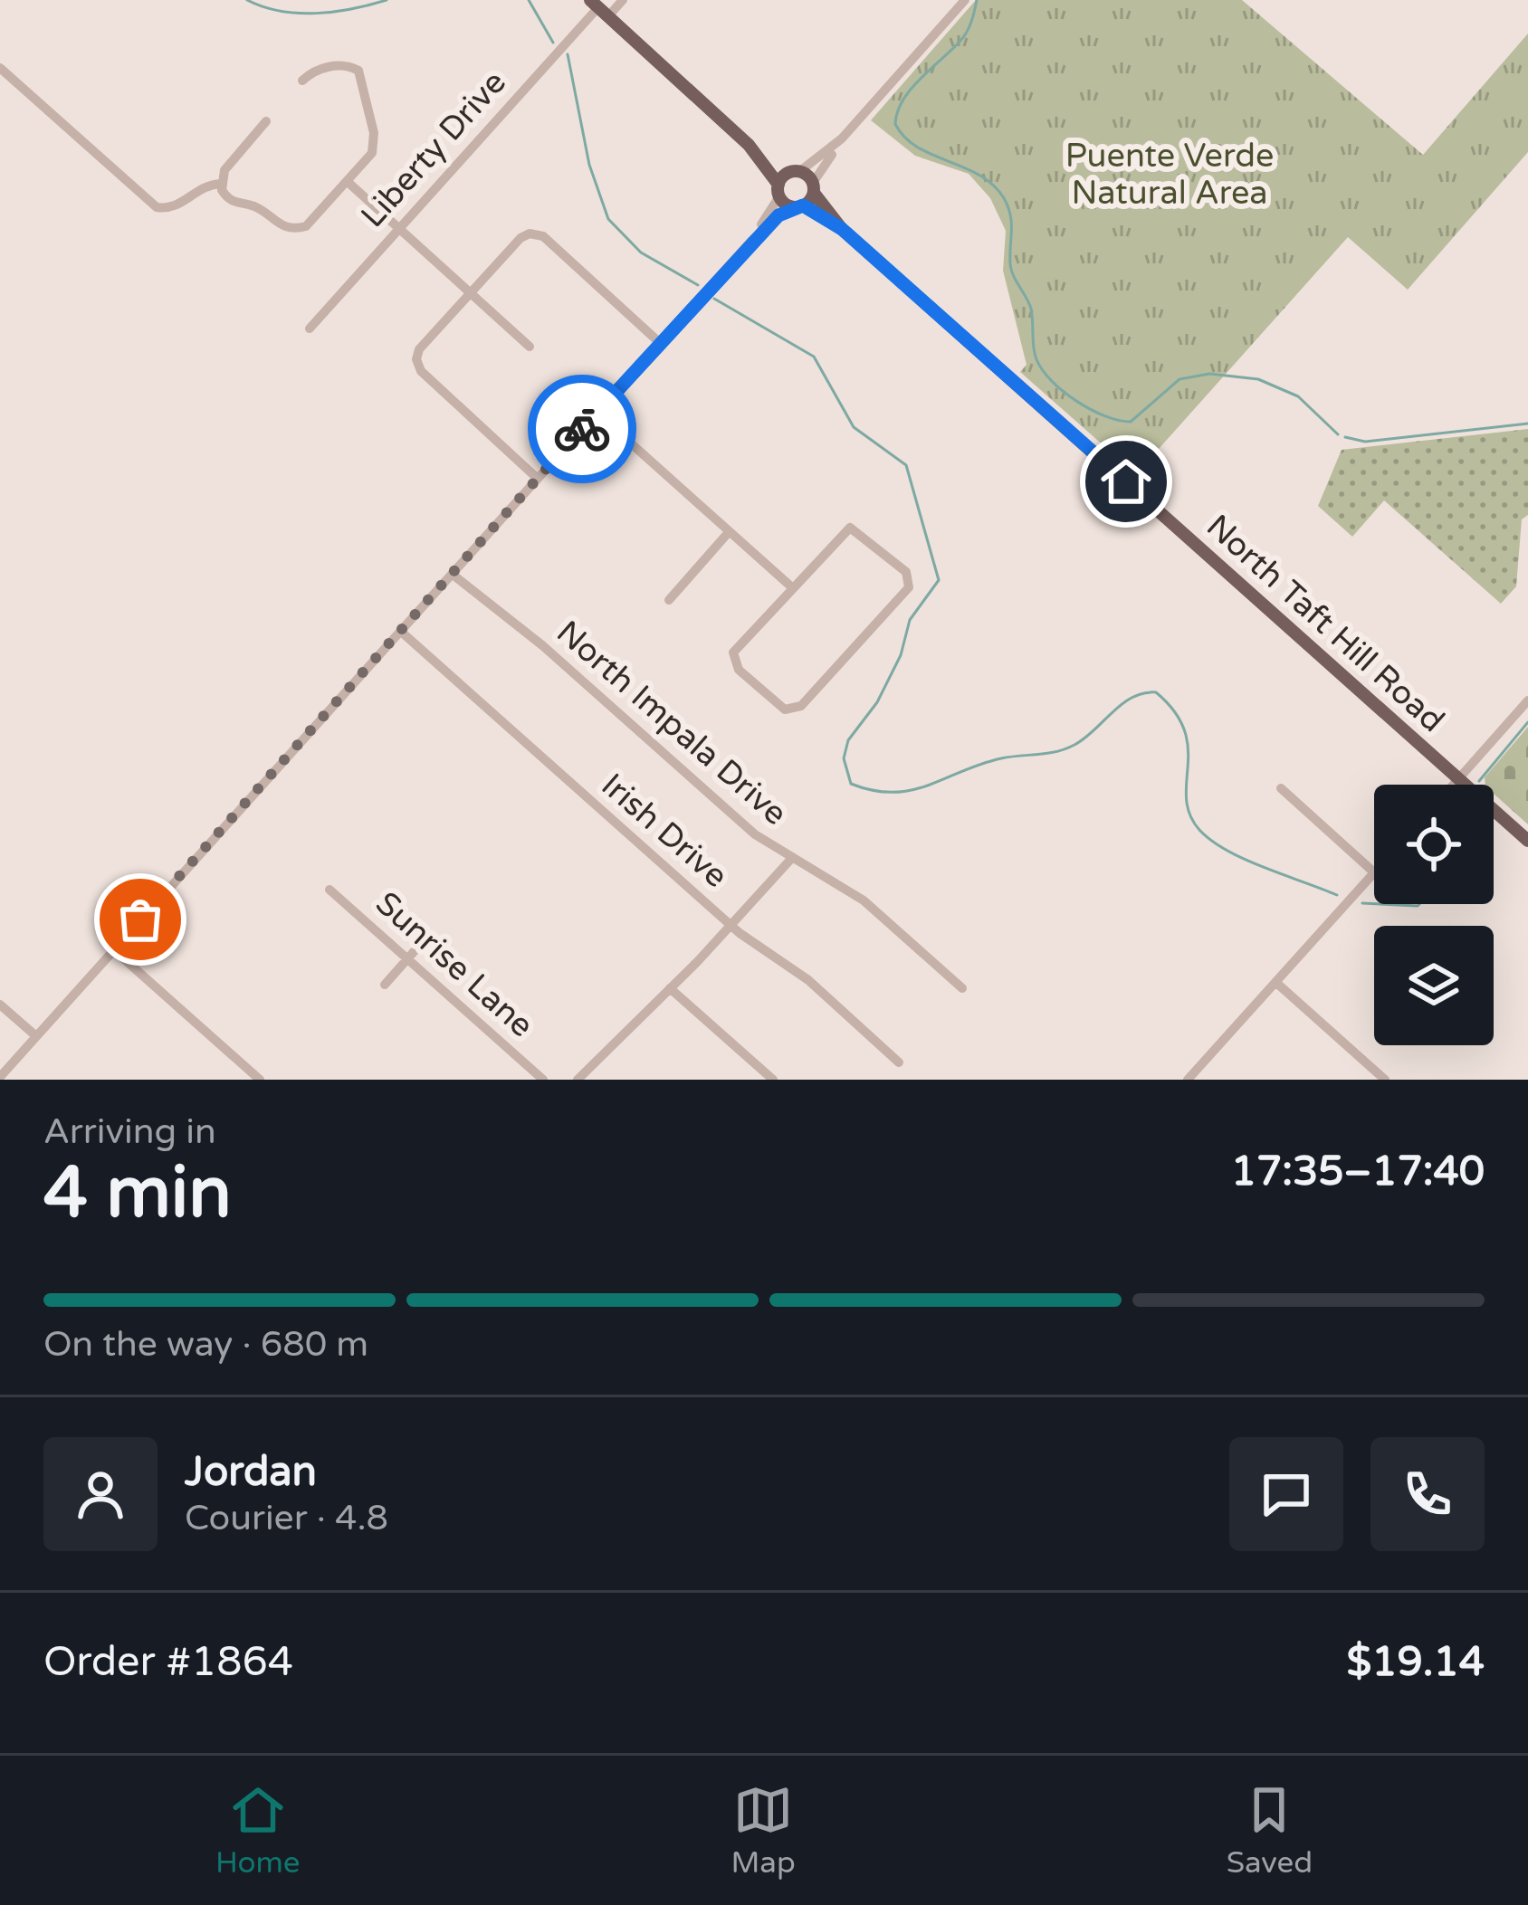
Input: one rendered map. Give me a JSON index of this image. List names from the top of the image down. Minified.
{"streets":{"main road":["North Taft Hill Road"],"street":["Liberty Drive","North Impala Drive","Irish Drive","Sunrise Lane"]},"parks":["Puente Verde Natural Area"],"page":{"heading":["4 min","Arriving in","17:35–17:40"],"panel":["Jordan","Courier · 4.8","Order #1864","$19.14"],"bar":"On the way · 680 m","tabs":["Home","Map","Saved"]}}
